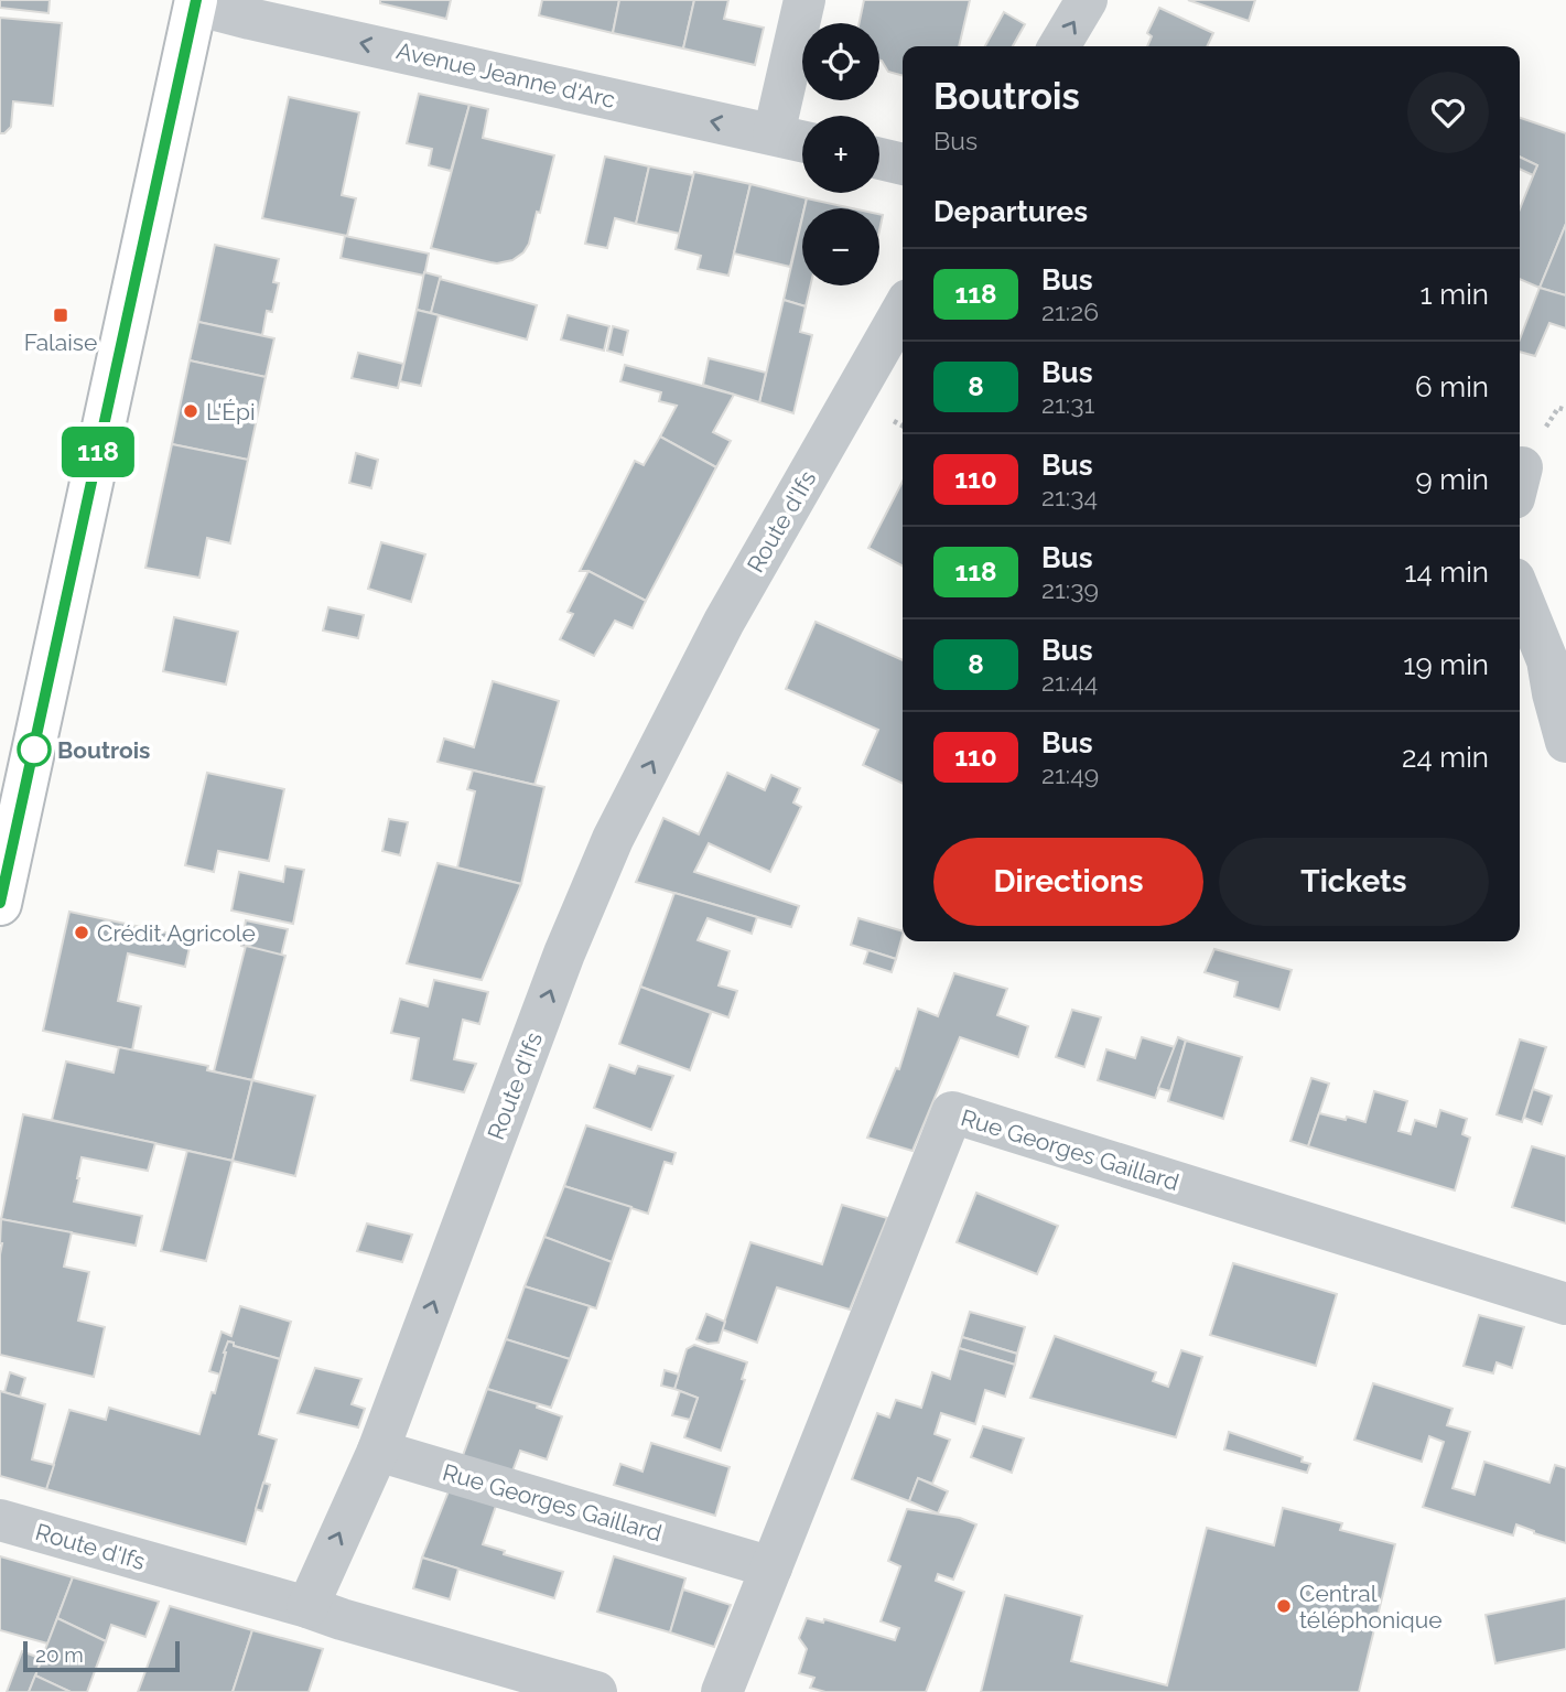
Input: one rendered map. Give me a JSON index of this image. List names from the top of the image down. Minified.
{"streets":{"street":["Avenue Jeanne d'Arc","Route d'Ifs","Rue Georges Gaillard"]},"crossings":[["Route d'Ifs","Rue Georges Gaillard"]],"one_way":["Avenue Jeanne d'Arc","Route d'Ifs"],"places":{"transit":["Falaise"],"other":["L'Épi","Boutrois","Crédit Agricole","Central téléphonique"]},"lines":["bus line 118"],"scale_bar":"20 m","page":{"on_map":"118","map_buttons":["+","−"],"heading":[["Boutrois","Bus"],"Departures"],"list":[{"mark":"118","name":"Bus","note":"21:26","value":"1 min"},{"mark":"8","name":"Bus","note":"21:31","value":"6 min"},{"mark":"110","name":"Bus","note":"21:34","value":"9 min"},{"mark":"118","name":"Bus","note":"21:39","value":"14 min"},{"mark":"8","name":"Bus","note":"21:44","value":"19 min"},{"mark":"110","name":"Bus","note":"21:49","value":"24 min"}],"buttons":["Directions","Tickets"],"scale":"20 m"}}
